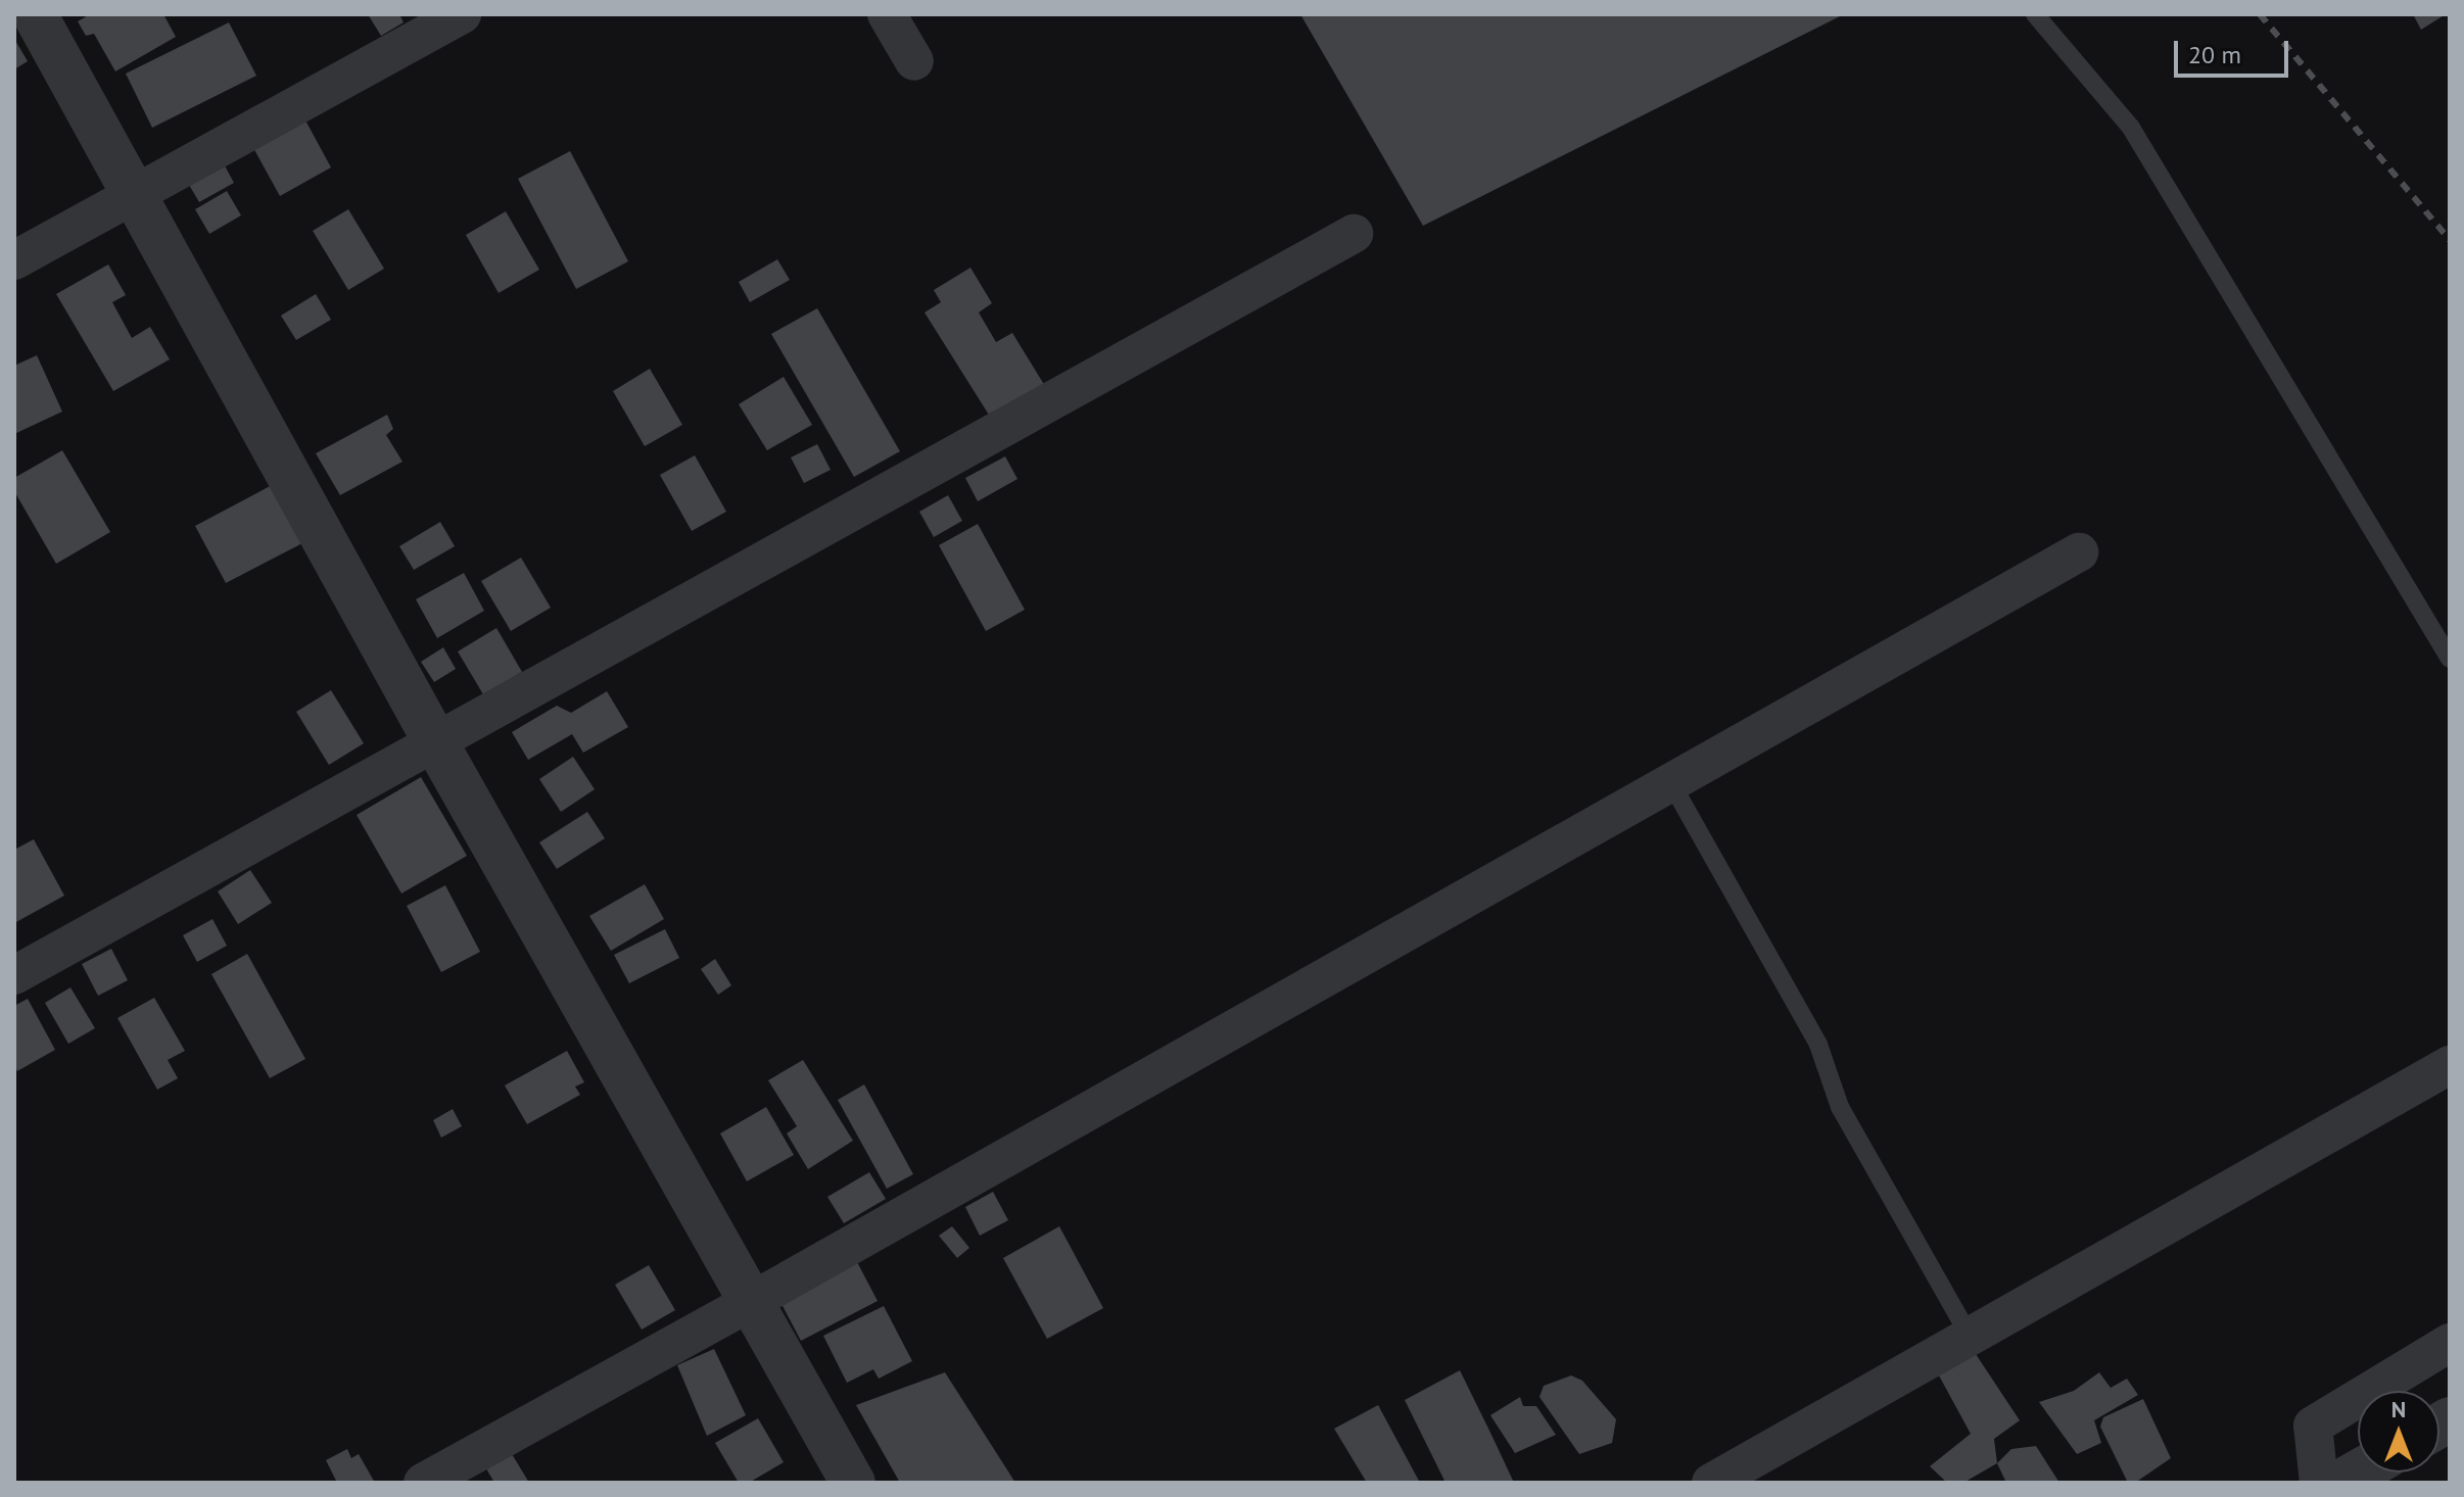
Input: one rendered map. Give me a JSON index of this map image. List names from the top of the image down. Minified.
{"scale_bar":"20 m","north":"top"}
